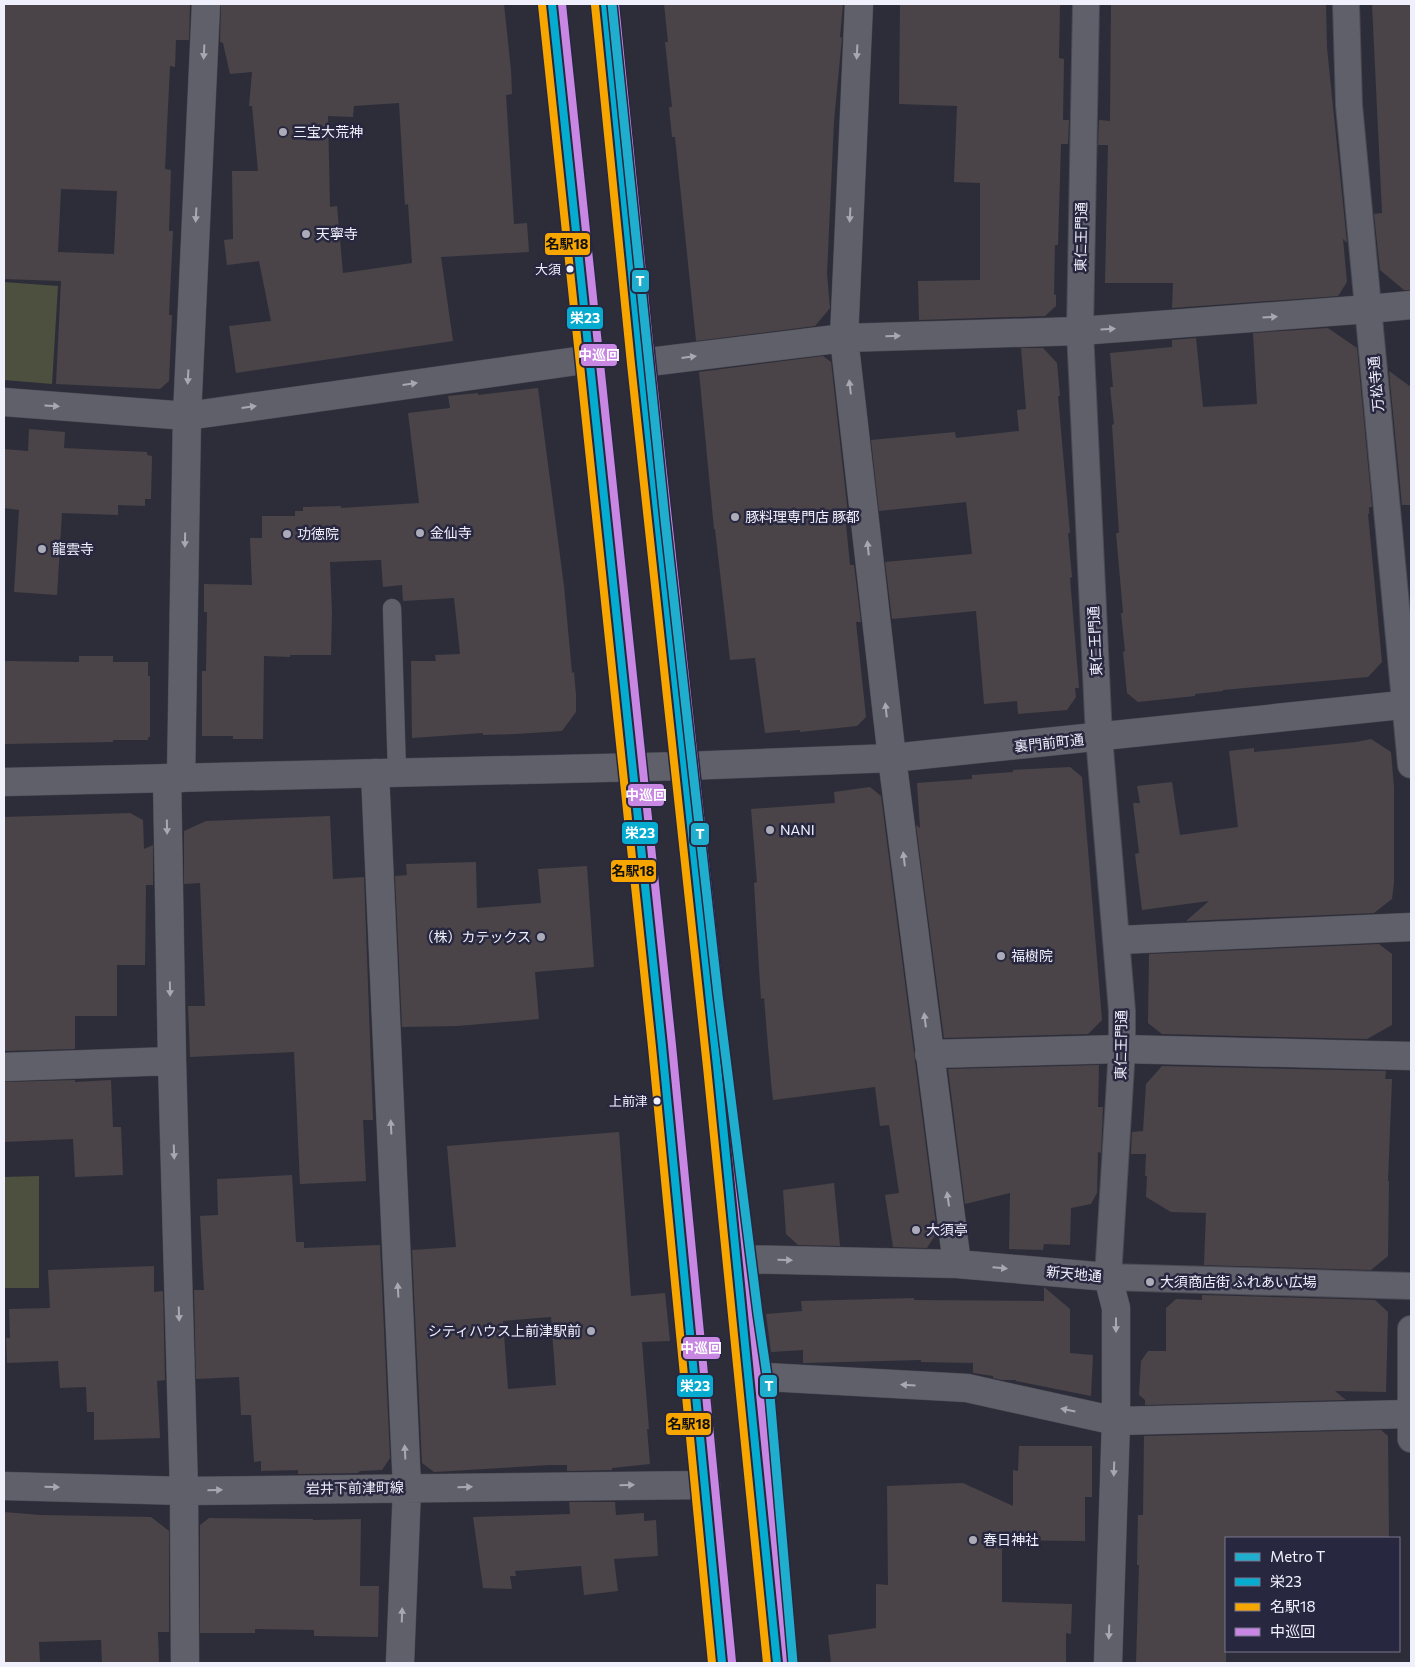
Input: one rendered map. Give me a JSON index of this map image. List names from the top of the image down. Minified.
{"streets":{"street":["東仁王門通","万松寺通","裏門前町通","新天地通","岩井下前津町線"]},"crossings":[["東仁王門通","裏門前町通"],["東仁王門通","新天地通"],["万松寺通","裏門前町通"]],"one_way":["岩井下前津町線"],"places":["三宝大荒神","天寧寺","大須","豚料理専門店 豚都","金仙寺","功徳院","龍雲寺","NANI","（株）カテックス","福樹院","上前津","大須亭","大須商店街 ふれあい広場","シティハウス上前津駅前","春日神社"],"lines":["metro line T","transit line 栄23","transit line 中巡回","transit line 名駅18"],"legend":["Metro T","栄23","名駅18","中巡回"]}
